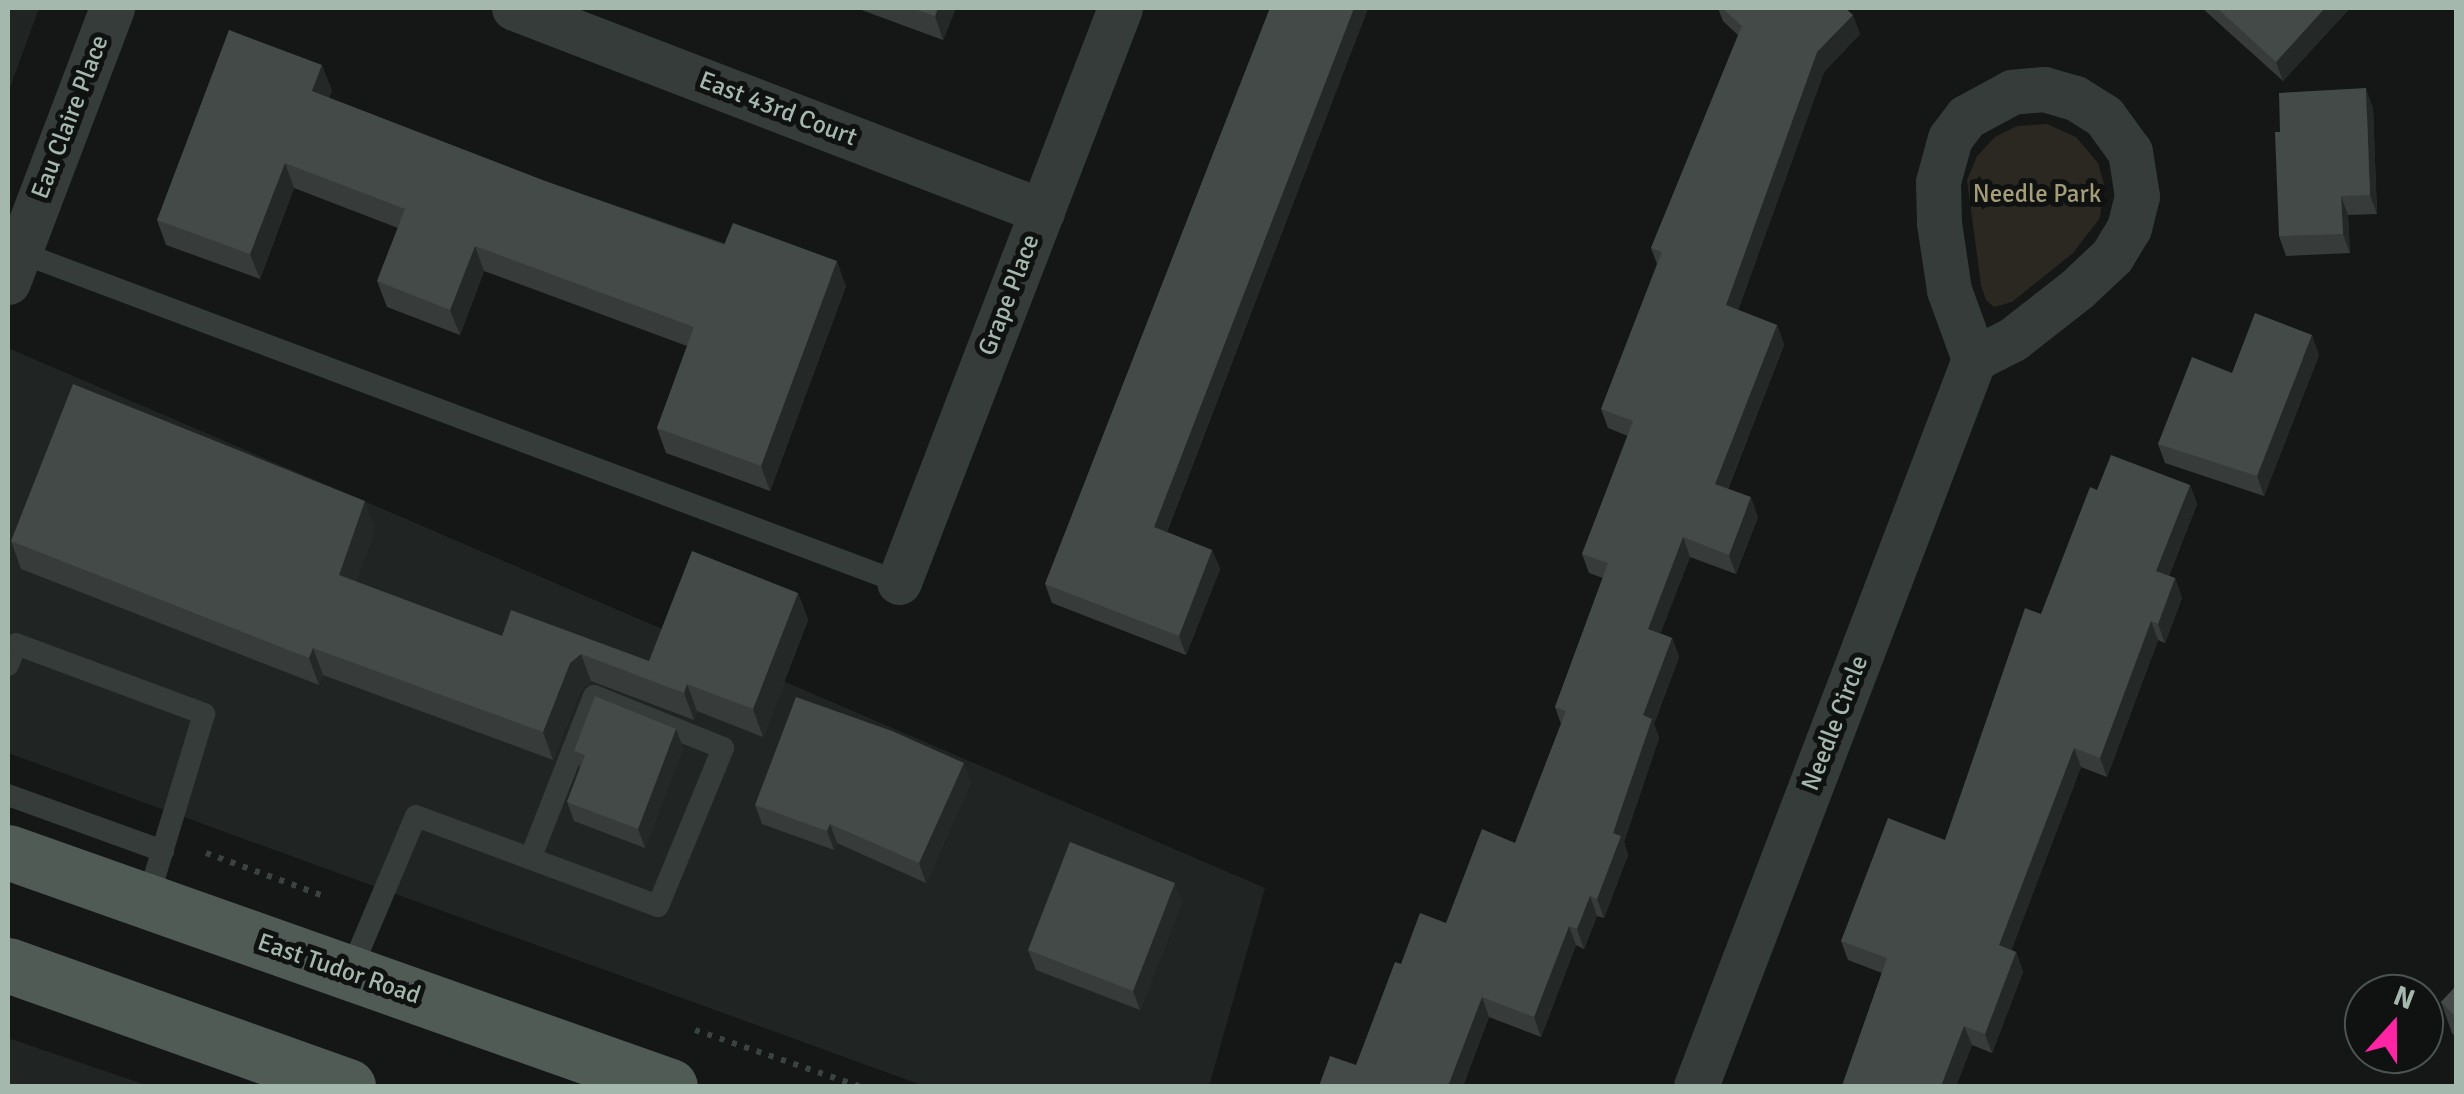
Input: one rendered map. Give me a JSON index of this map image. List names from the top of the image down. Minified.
{"streets":{"main road":["East Tudor Road"],"street":["East 43rd Court","Eau Claire Place","Grape Place","Needle Circle"]},"crossings":[["East 43rd Court","Grape Place"]],"parks":["Needle Park"],"north":"top"}
